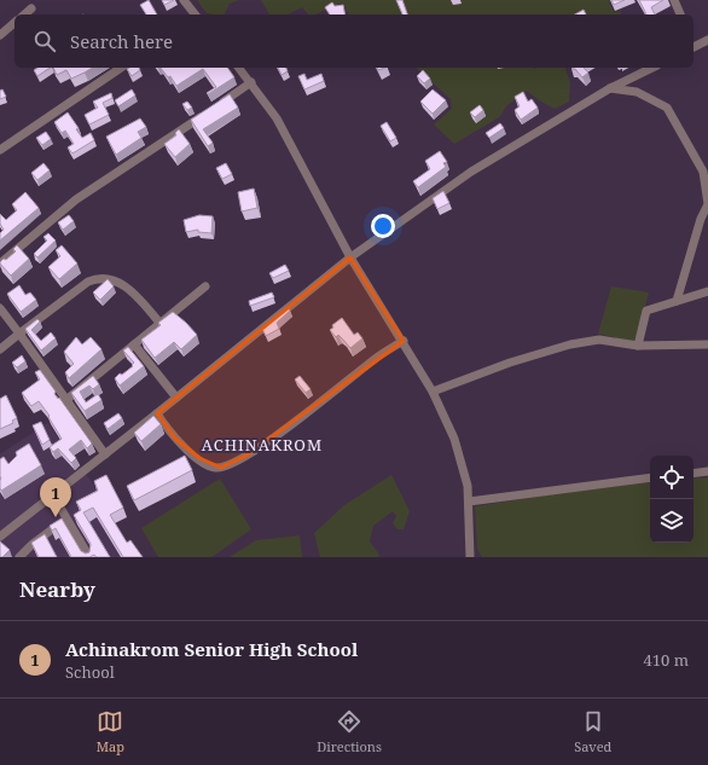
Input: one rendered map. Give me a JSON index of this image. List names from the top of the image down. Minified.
{"districts":["ACHINAKROM"],"page":{"search":"Search here","pins":"1","heading":"Nearby","list":[{"mark":"1","name":"Achinakrom Senior High School","note":"School","value":"410 m"}],"nav":["Map","Directions","Saved"]}}
